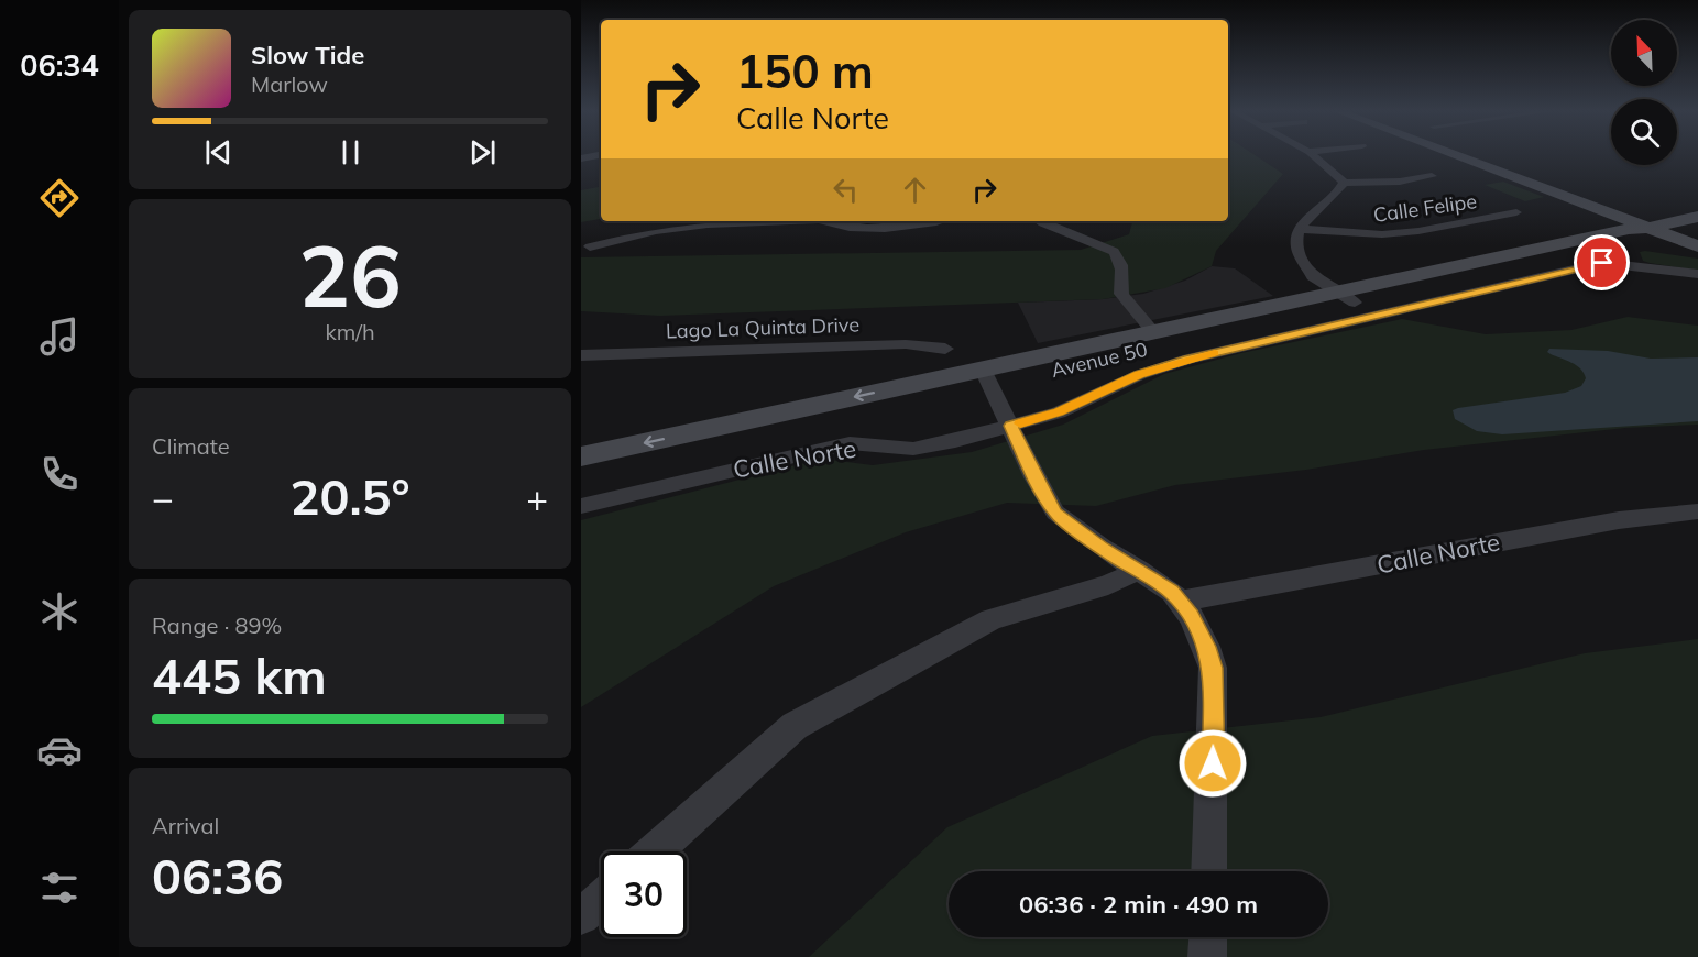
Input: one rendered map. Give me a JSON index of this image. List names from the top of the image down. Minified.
{"streets":{"main road":["Avenue 50"],"street":["Calle Felipe","Lago La Quinta Drive","Calle Norte"]},"north":"top left","page":{"tabs":"06:34","turn":["150 m","Calle Norte"],"song":["Slow Tide","Marlow"],"tile":[["26","km/h"],"Climate",["Range · 89%","445 km"],["Arrival","06:36"]],"heat":["−","20.5°","+"],"limit":"30","trip":"06:36 · 2 min · 490 m"}}
